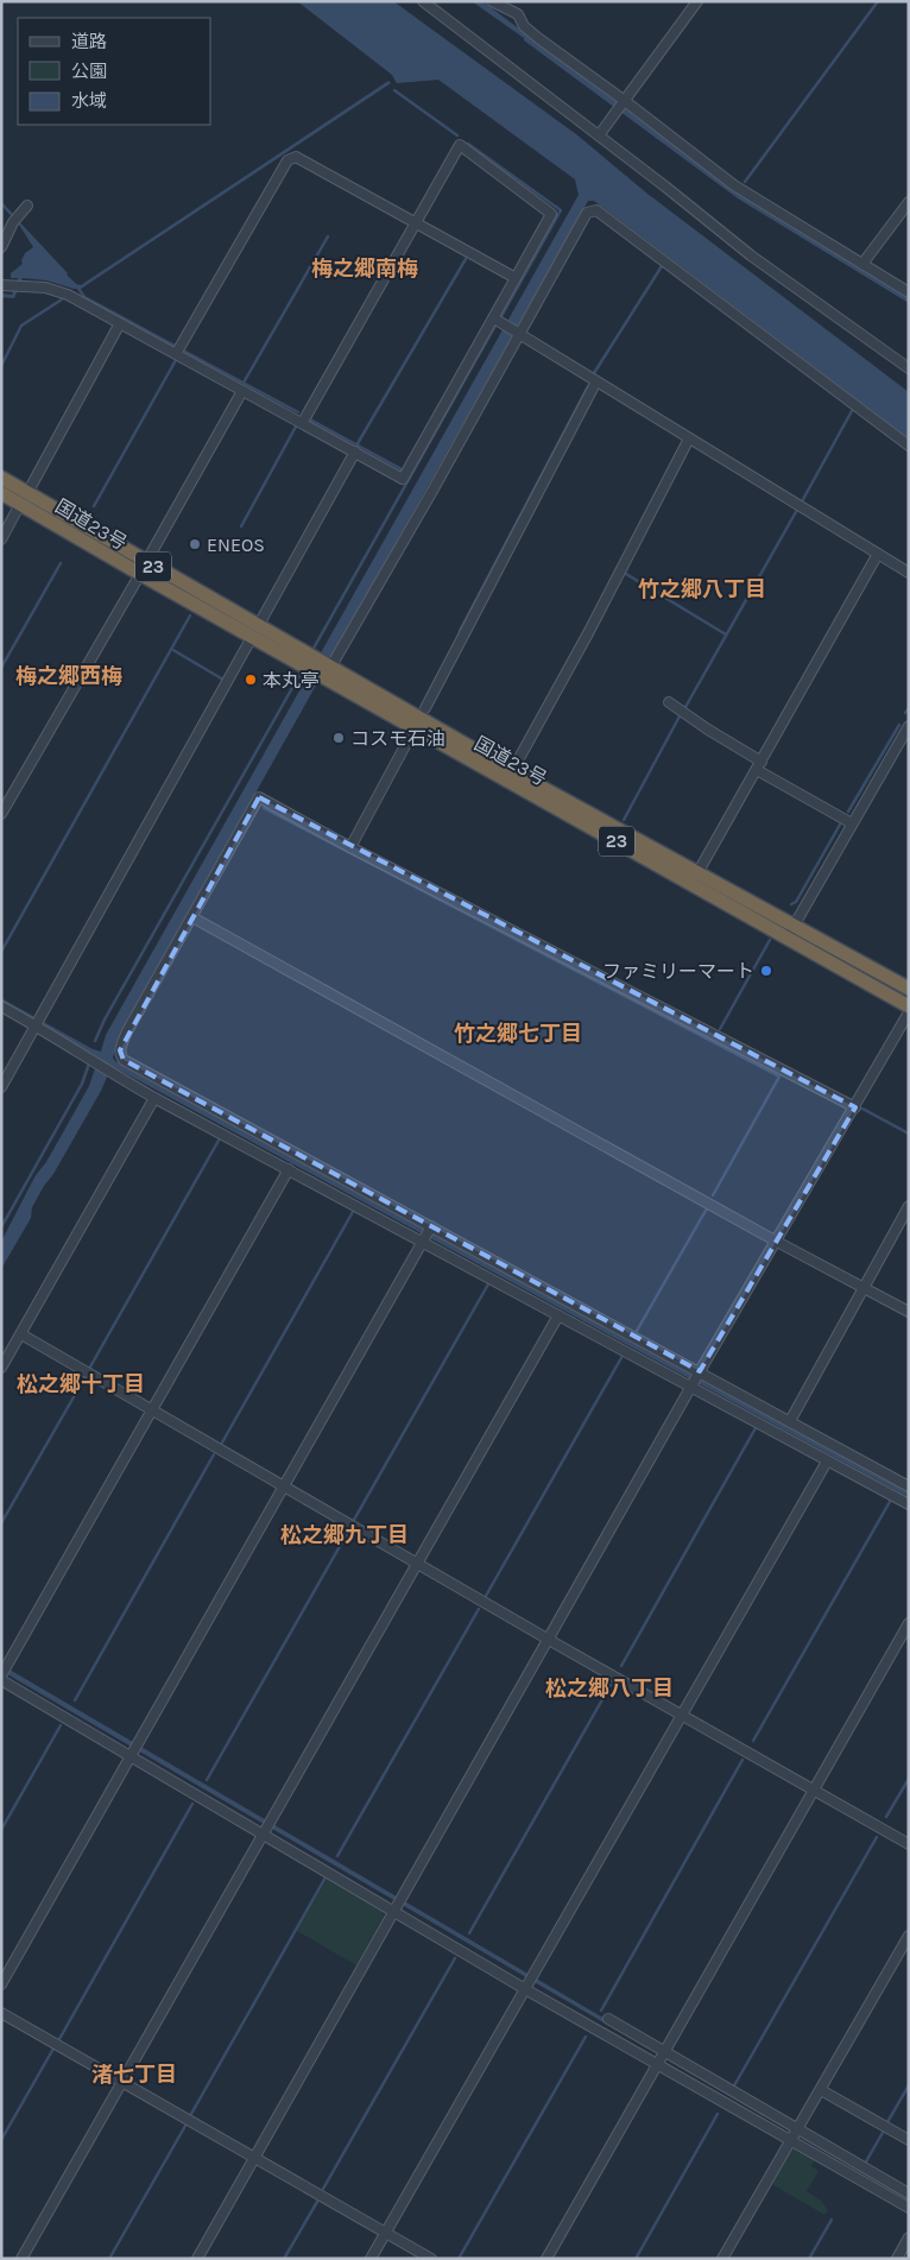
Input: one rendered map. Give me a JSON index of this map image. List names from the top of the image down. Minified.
{"streets":{"highway":["国道23号","23"]},"districts":["梅之郷南梅","竹之郷八丁目","梅之郷西梅","竹之郷七丁目","松之郷十丁目","松之郷九丁目","松之郷八丁目","渚七丁目"],"places":["ENEOS","本丸亭","コスモ石油","ファミリーマート"],"legend":["道路","公園","水域"]}
